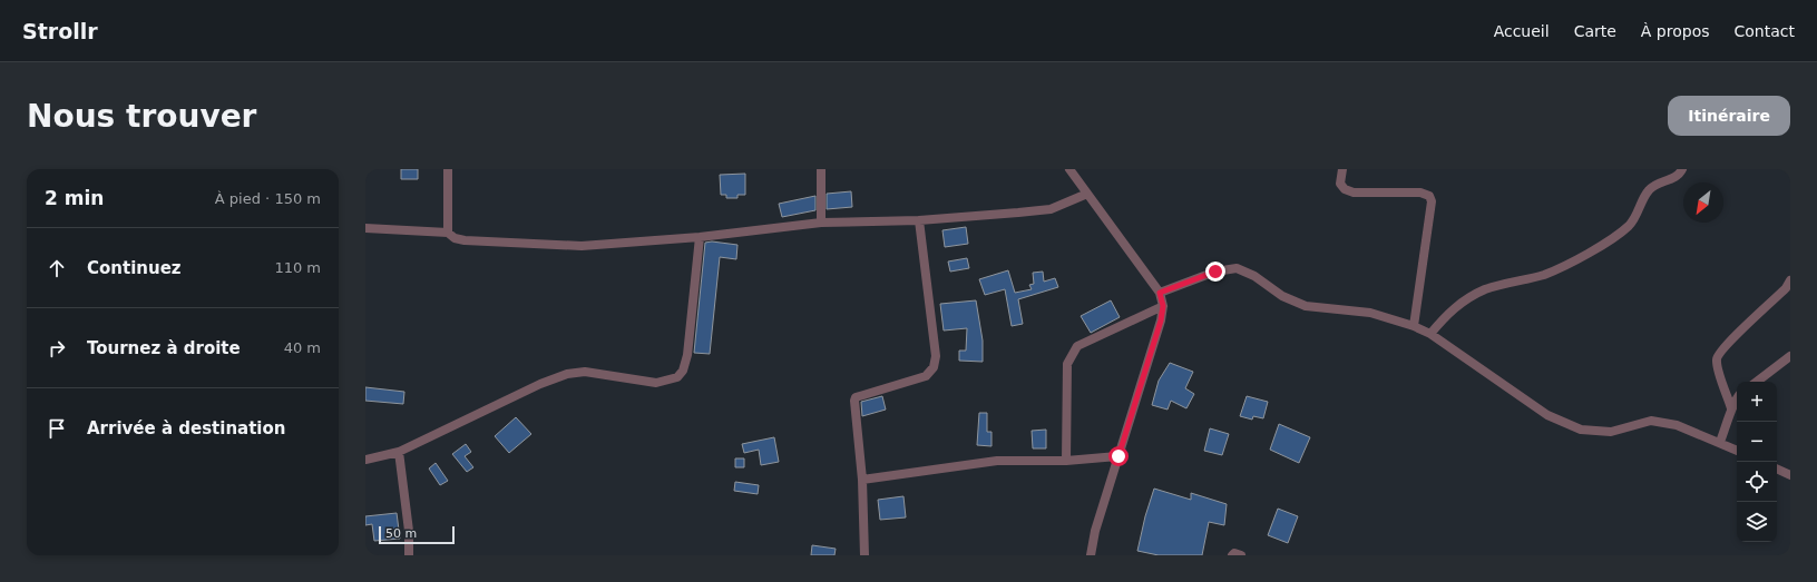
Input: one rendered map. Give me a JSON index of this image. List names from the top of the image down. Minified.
{"scale_bar":"50 m","north":"bottom left","page":{"header":"Strollr","nav":["Accueil","Carte","À propos","Contact"],"buttons":"Itinéraire","title":"Nous trouver","heading":["2 min","À pied · 150 m"],"list":[["Continuez","110 m"],["Tournez à droite","40 m"],"Arrivée à destination"],"map_buttons":["+","−"],"scale":"50 m"}}
